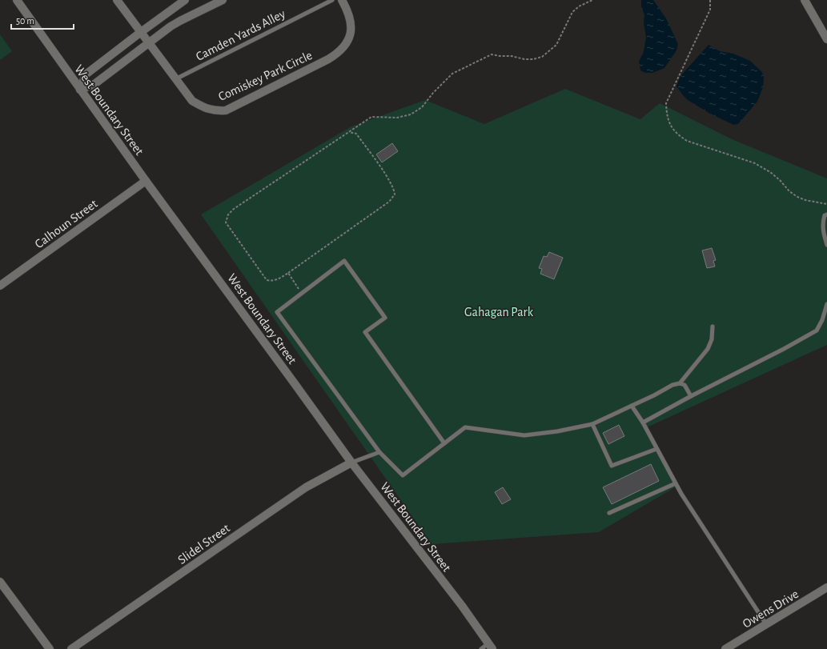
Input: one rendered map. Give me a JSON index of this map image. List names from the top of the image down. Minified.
{"streets":{"street":["Comiskey Park Circle","West Boundary Street","Calhoun Street","Slidel Street","Owens Drive"],"lane":["Camden Yards Alley"]},"crossings":[["Camden Yards Alley","Comiskey Park Circle"],["West Boundary Street","Calhoun Street"],["West Boundary Street","Slidel Street"]],"parks":["Gahagan Park"],"scale_bar":"50 m"}
